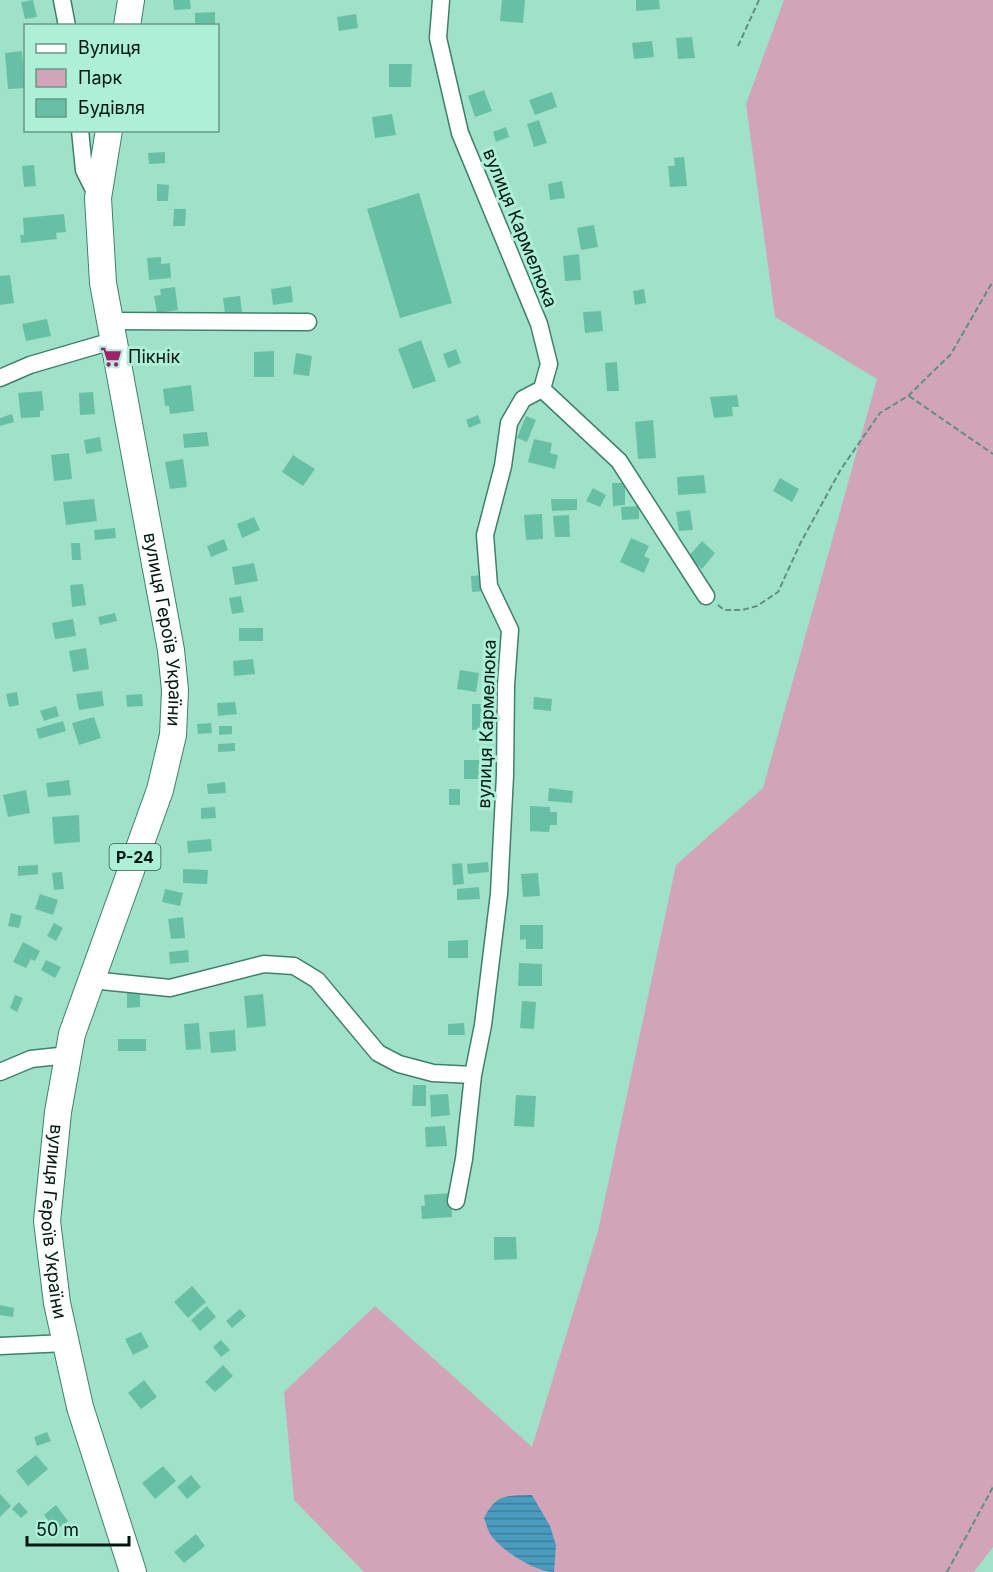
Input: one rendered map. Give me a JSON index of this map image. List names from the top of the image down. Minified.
{"streets":{"main road":["вулиця Героїв України","Р-24"],"street":["вулиця Кармелюка"]},"places":{"supermarket":["Пікнік"]},"legend":["Вулиця","Парк","Будівля"],"scale_bar":"50 m"}
